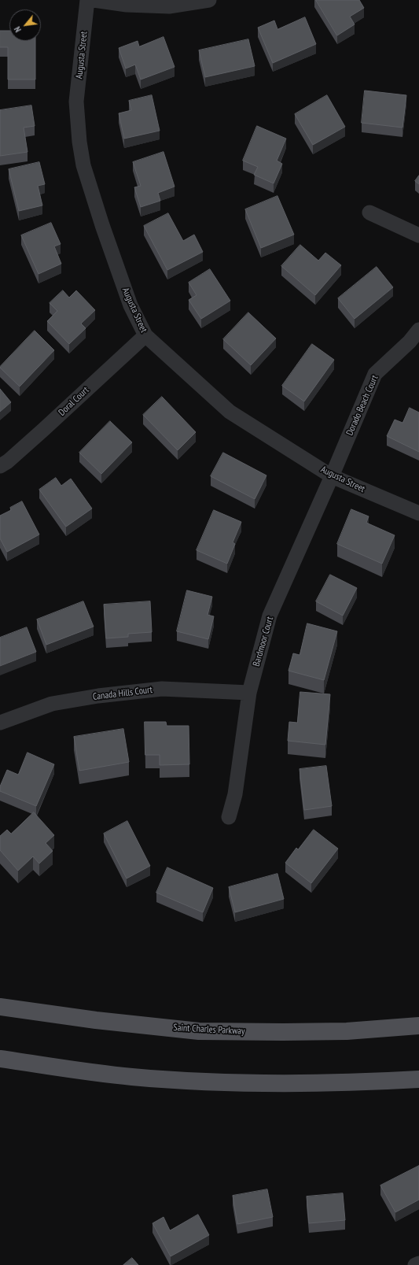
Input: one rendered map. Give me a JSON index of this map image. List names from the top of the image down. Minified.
{"streets":{"main road":["Saint Charles Parkway"],"street":["Augusta Street","Doral Court","Dorado Beach Court","Bardmoor Court","Canada Hills Court"]},"crossings":[["Augusta Street","Doral Court"],["Augusta Street","Dorado Beach Court"],["Augusta Street","Bardmoor Court"],["Dorado Beach Court","Bardmoor Court"],["Bardmoor Court","Canada Hills Court"]],"north":"bottom left"}
